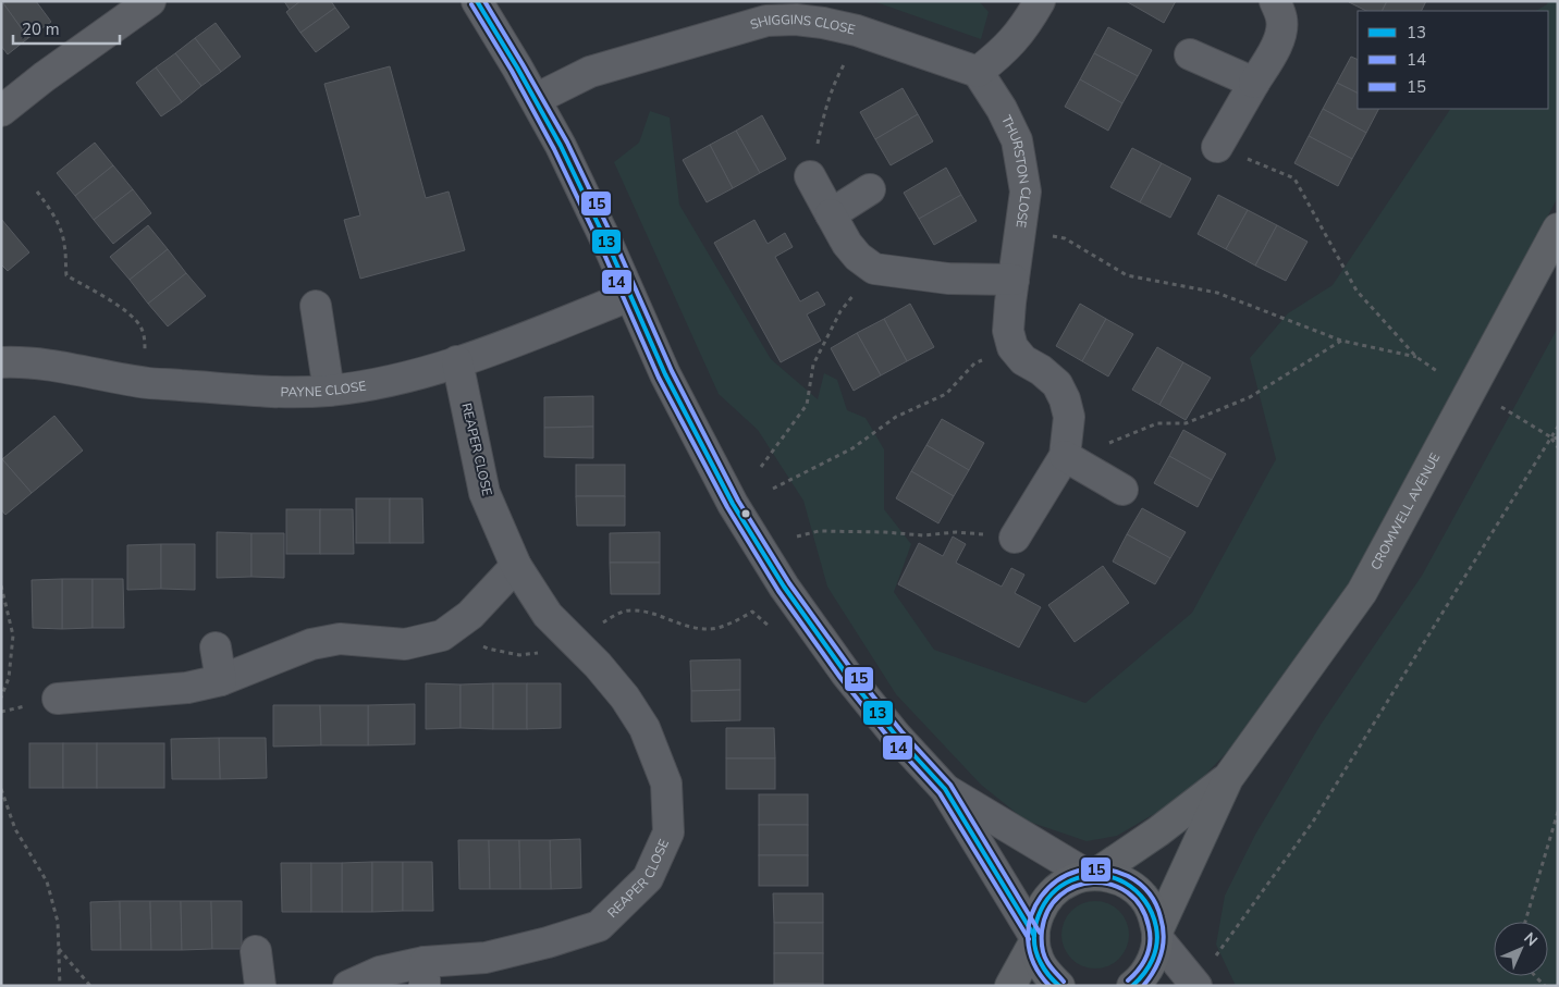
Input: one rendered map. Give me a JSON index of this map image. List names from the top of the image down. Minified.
{"streets":{"main road":["CROMWELL AVENUE"],"street":["SHIGGINS CLOSE","THURSTON CLOSE","PAYNE CLOSE","REAPER CLOSE"]},"crossings":[["SHIGGINS CLOSE","THURSTON CLOSE"],["PAYNE CLOSE","REAPER CLOSE"]],"lines":["transit line 13","transit line 15","transit line 14"],"legend":["13","14","15"],"scale_bar":"20 m","north":"top right"}
